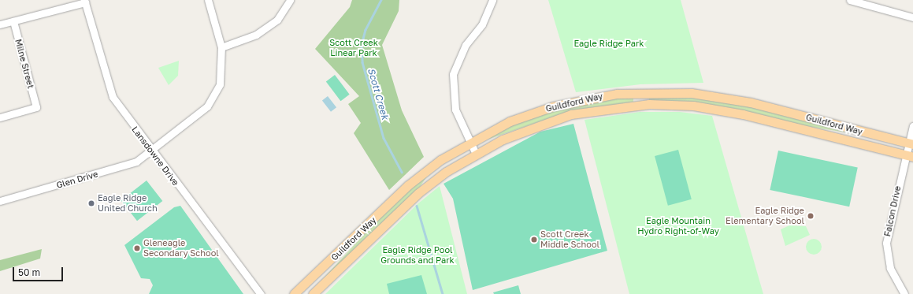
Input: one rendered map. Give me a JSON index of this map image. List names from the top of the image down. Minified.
{"streets":{"main road":["Guildford Way"],"street":["Milne Street","Lansdowne Drive","Glen Drive","Falcon Drive"]},"crossings":[["Guildford Way","Falcon Drive"],["Lansdowne Drive","Glen Drive"]],"water":["Scott Creek"],"parks":["Scott Creek Linear Park","Eagle Ridge Park","Eagle Mountain Hydro Right-of-Way","Eagle Ridge Pool Grounds and Park"],"places":["Eagle Ridge United Church","Eagle Ridge Elementary School","Scott Creek Middle School","Gleneagle Secondary School"],"scale_bar":"50 m"}
